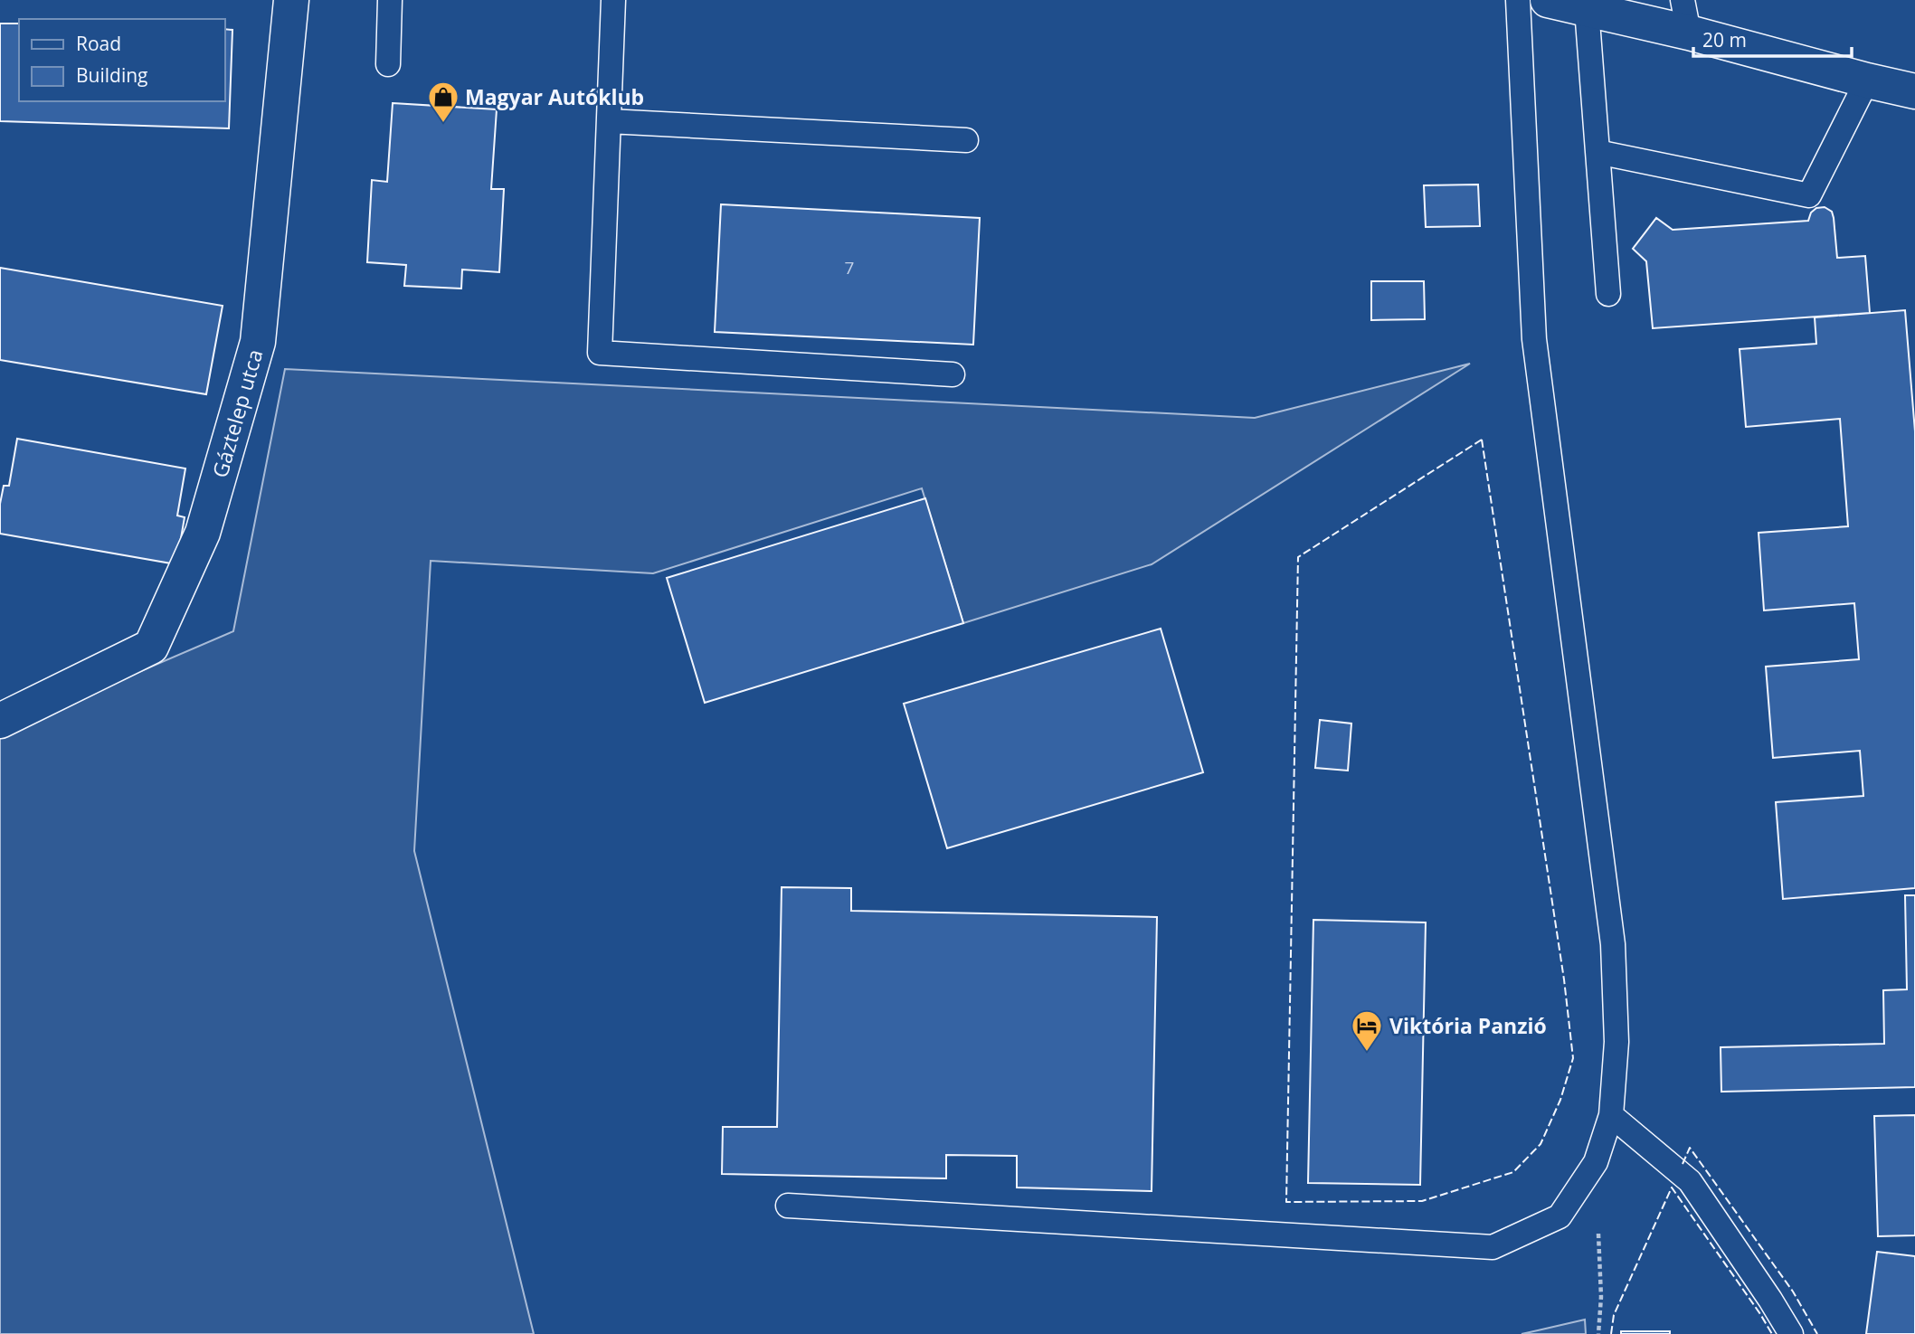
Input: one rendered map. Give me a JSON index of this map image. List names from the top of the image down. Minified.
{"streets":{"street":["Gáztelep utca"]},"places":{"shop":["Magyar Autóklub"],"hotel":["Viktória Panzió"]},"house_numbers":["7"],"legend":["Road","Building"],"scale_bar":"20 m"}
